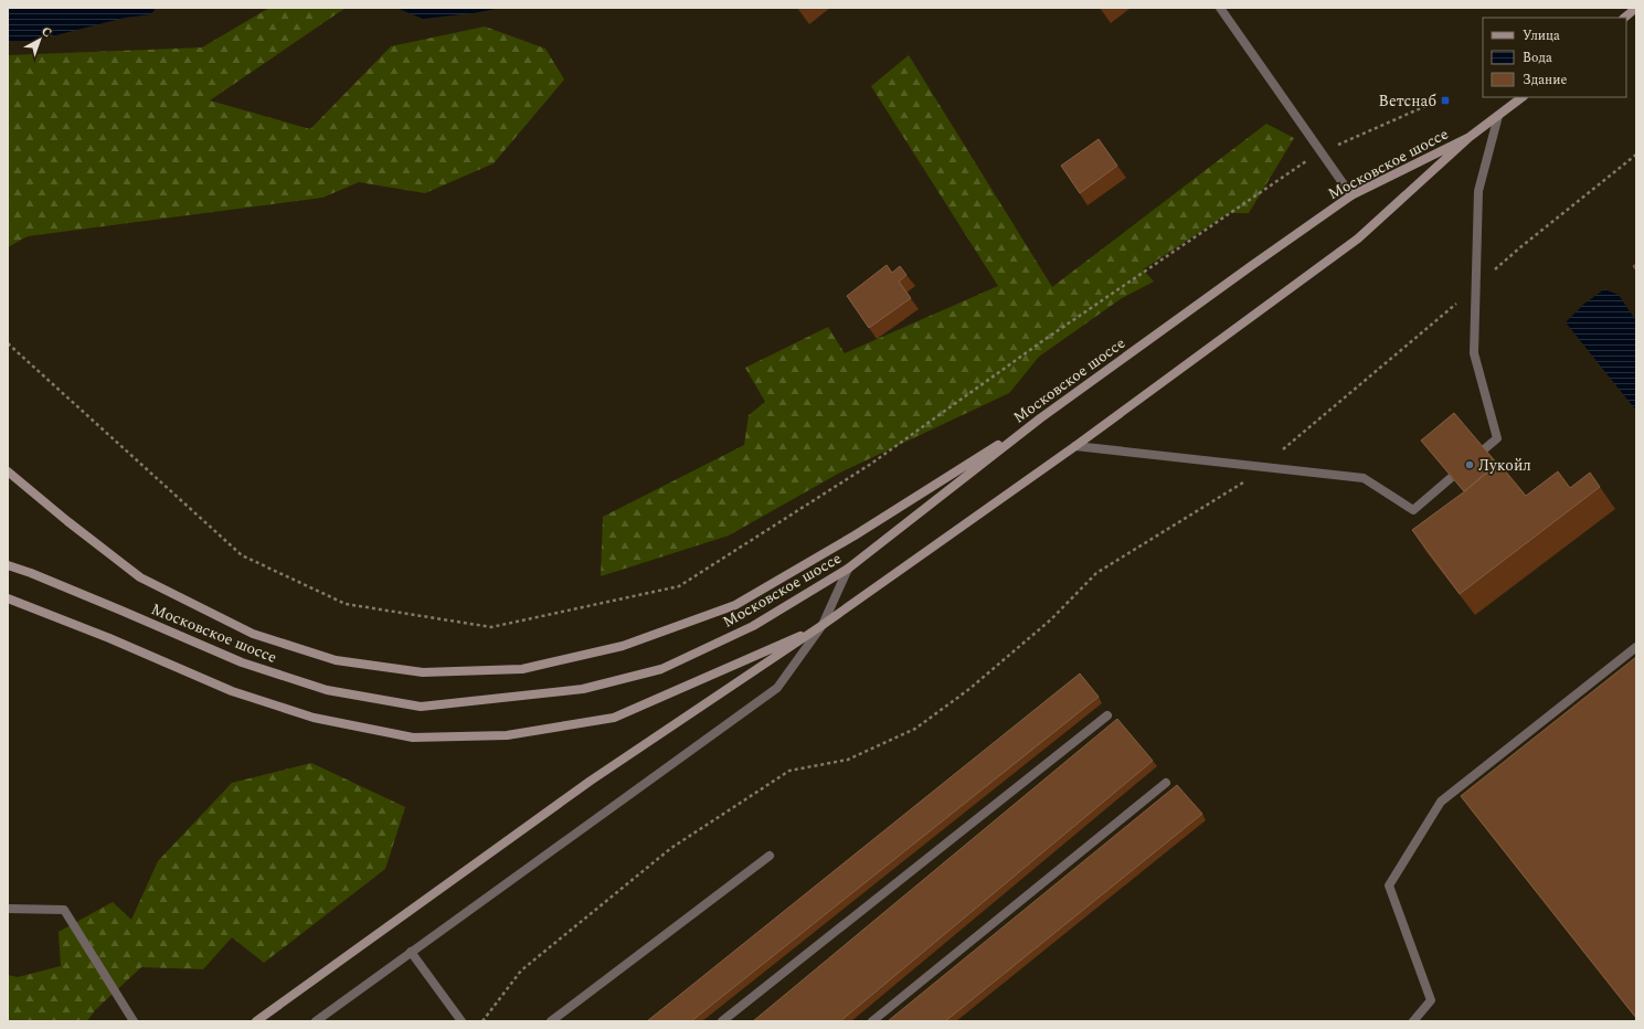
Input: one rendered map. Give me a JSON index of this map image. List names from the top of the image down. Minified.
{"streets":{"main road":["Московское шоссе"]},"places":{"transit":["Ветснаб"],"other":["Лукойл"]},"legend":["Улица","Вода","Здание"],"north":"top right"}
